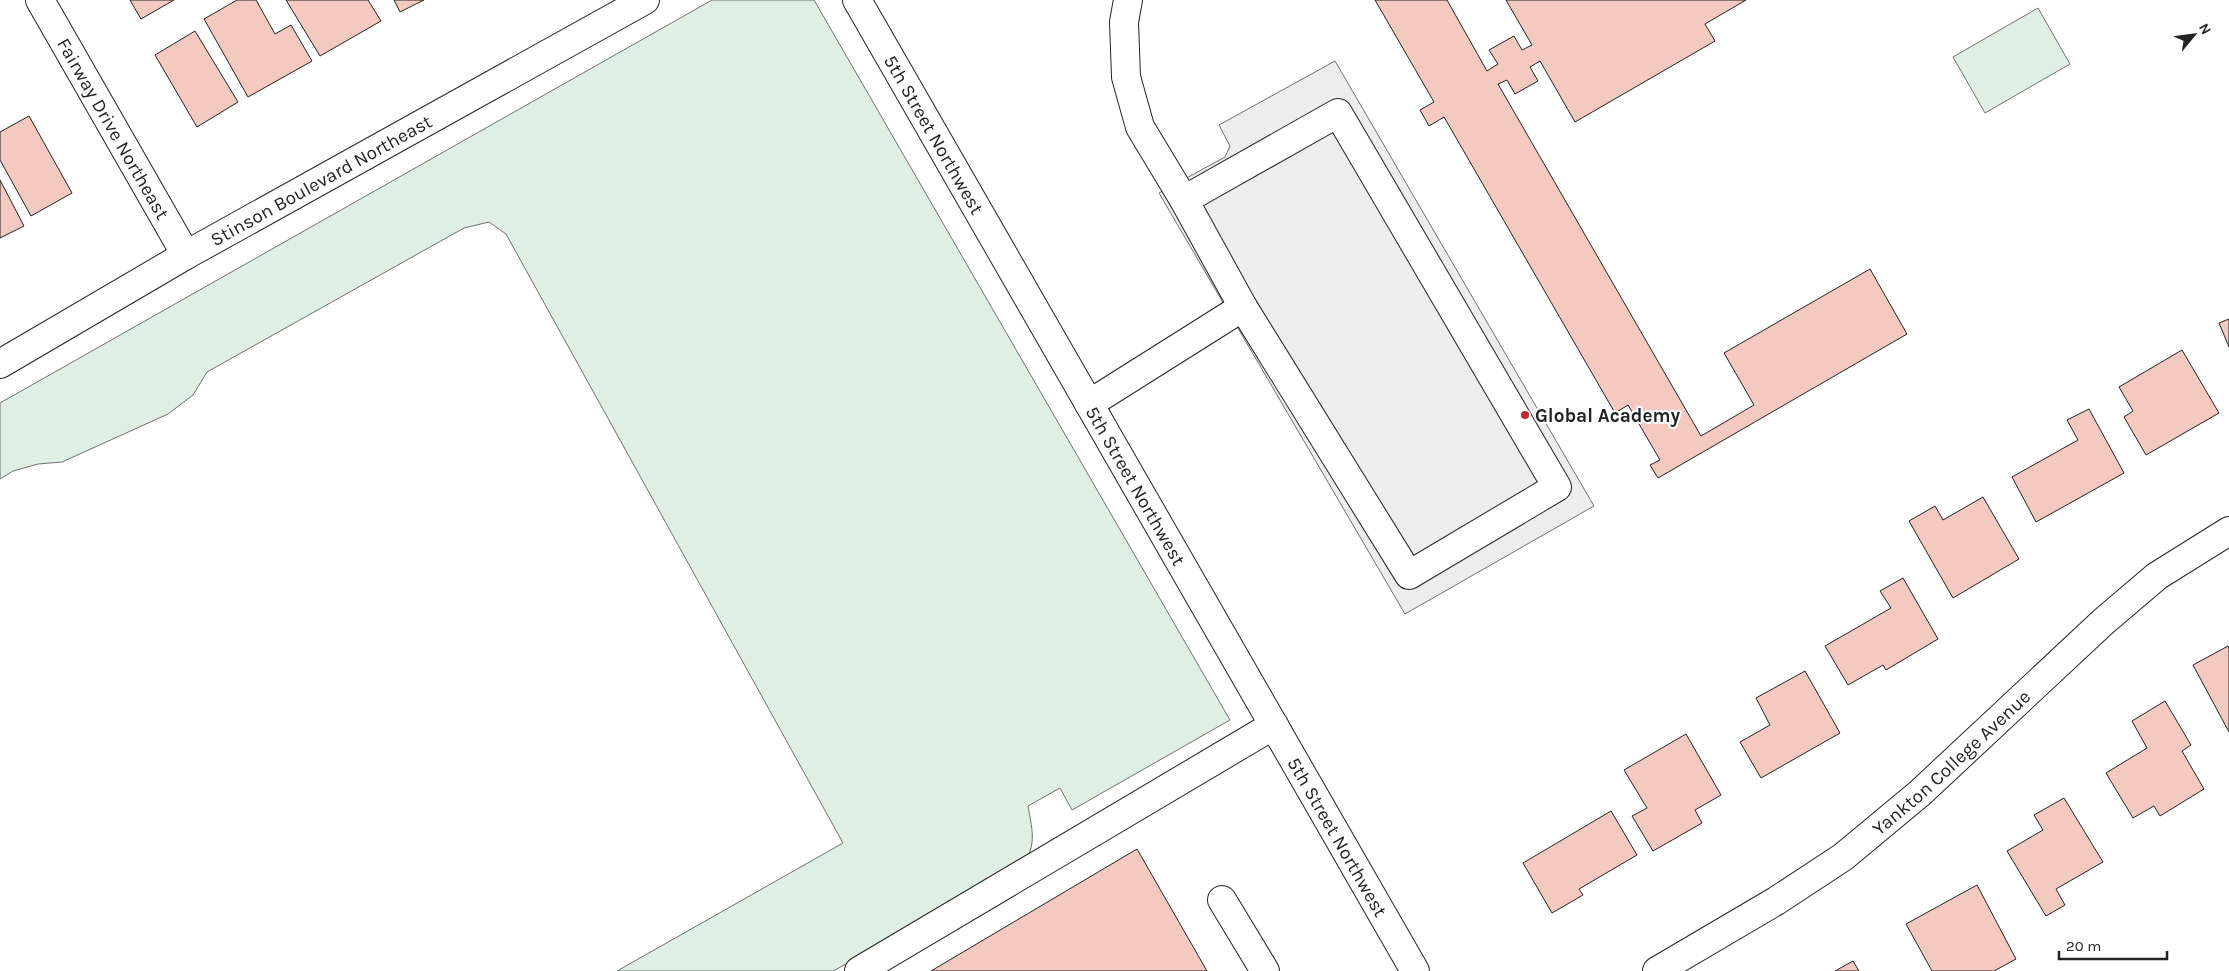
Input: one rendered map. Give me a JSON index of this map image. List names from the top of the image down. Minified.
{"streets":{"street":["Fairway Drive Northeast","5th Street Northwest","Stinson Boulevard Northeast","Yankton College Avenue"]},"crossings":[["Fairway Drive Northeast","Stinson Boulevard Northeast"]],"places":["Global Academy"],"scale_bar":"20 m","north":"top right"}
